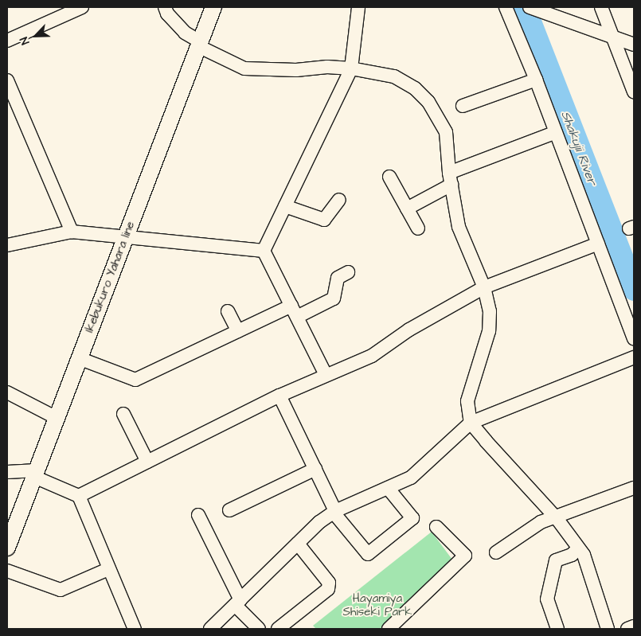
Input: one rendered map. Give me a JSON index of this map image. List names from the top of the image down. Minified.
{"streets":{"main road":["Ikebukuro Yahara line"]},"water":["Shakujii River"],"parks":["Hayamiya Shiseki Park"],"north":"bottom left"}
